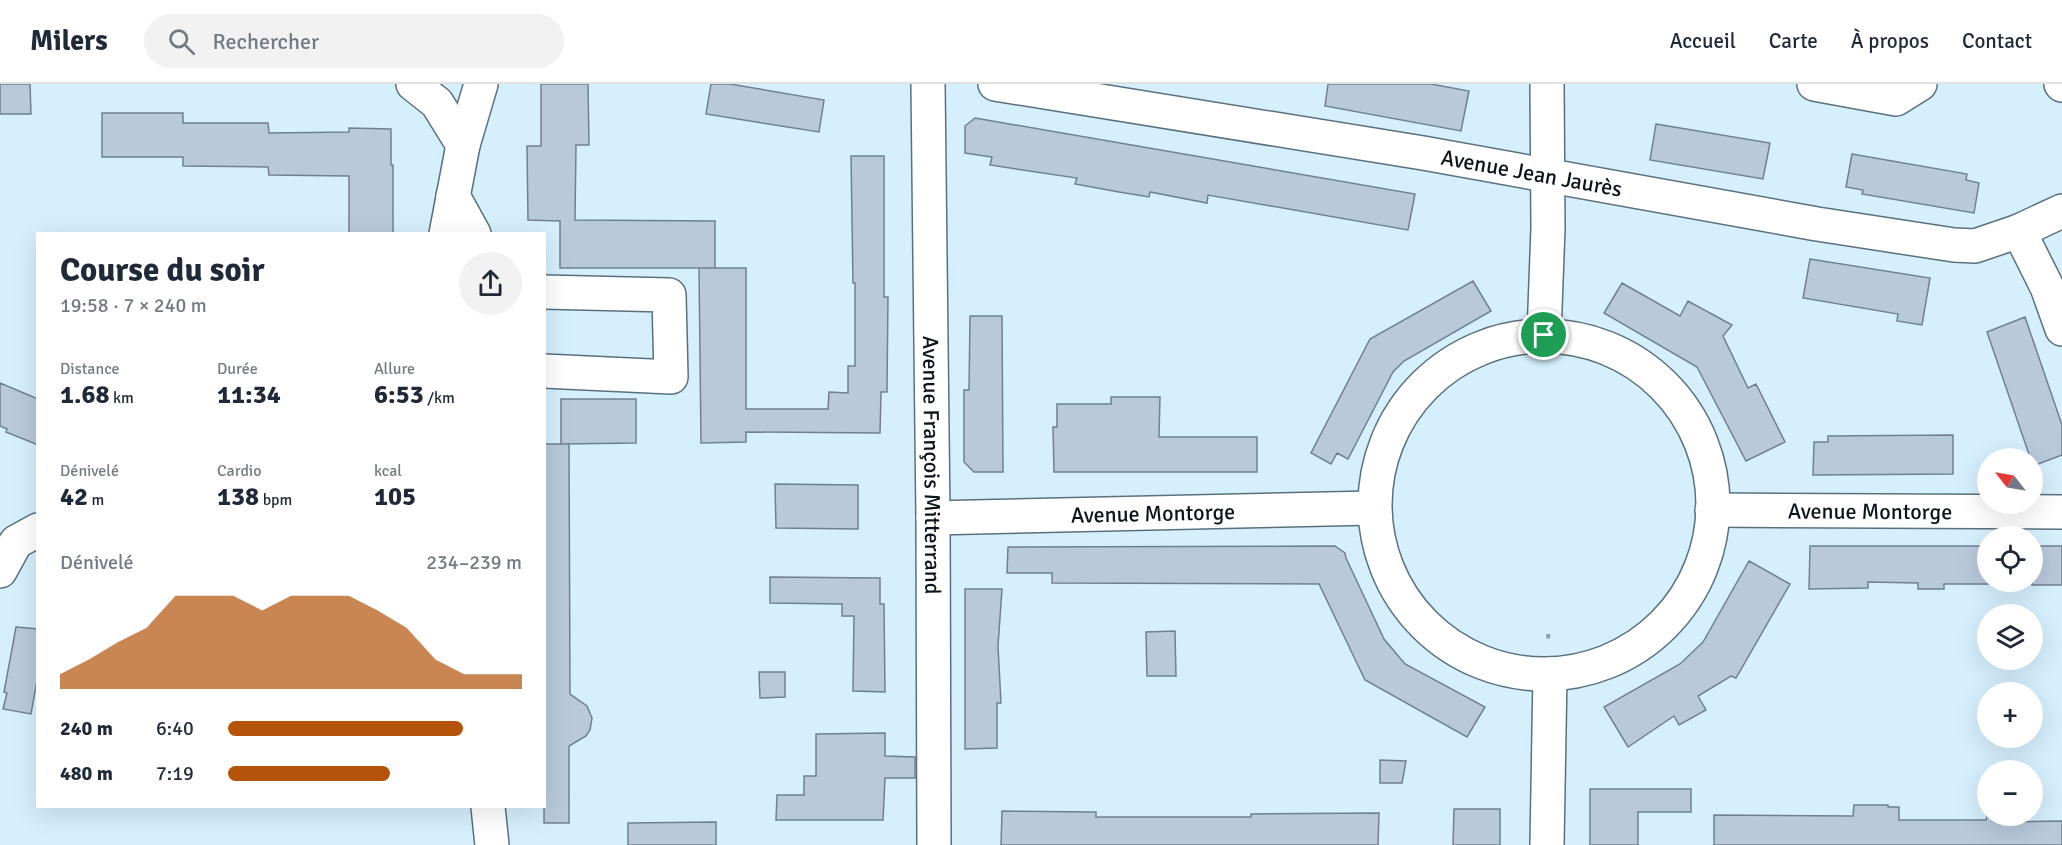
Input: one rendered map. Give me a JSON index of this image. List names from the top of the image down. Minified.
{"streets":{"street":["Avenue Jean Jaurès","Avenue François Mitterrand","Avenue Montorge"]},"crossings":[["Avenue François Mitterrand","Avenue Montorge"]],"north":"top left","page":{"header":"Milers","search":"Rechercher","nav":["Accueil","Carte","À propos","Contact"],"heading":["Course du soir","19:58 · 7 × 240 m"],"stats":[["Distance","1.68 km"],["Durée","11:34"],["Allure","6:53 /km"],["Dénivelé","42 m"],["Cardio","138 bpm"],["kcal","105"]],"map_buttons":["+","−"],"chart":["Dénivelé","234–239 m"],"list":[{"name":"240 m","note":"6:40"},{"name":"480 m","note":"7:19"}]}}
